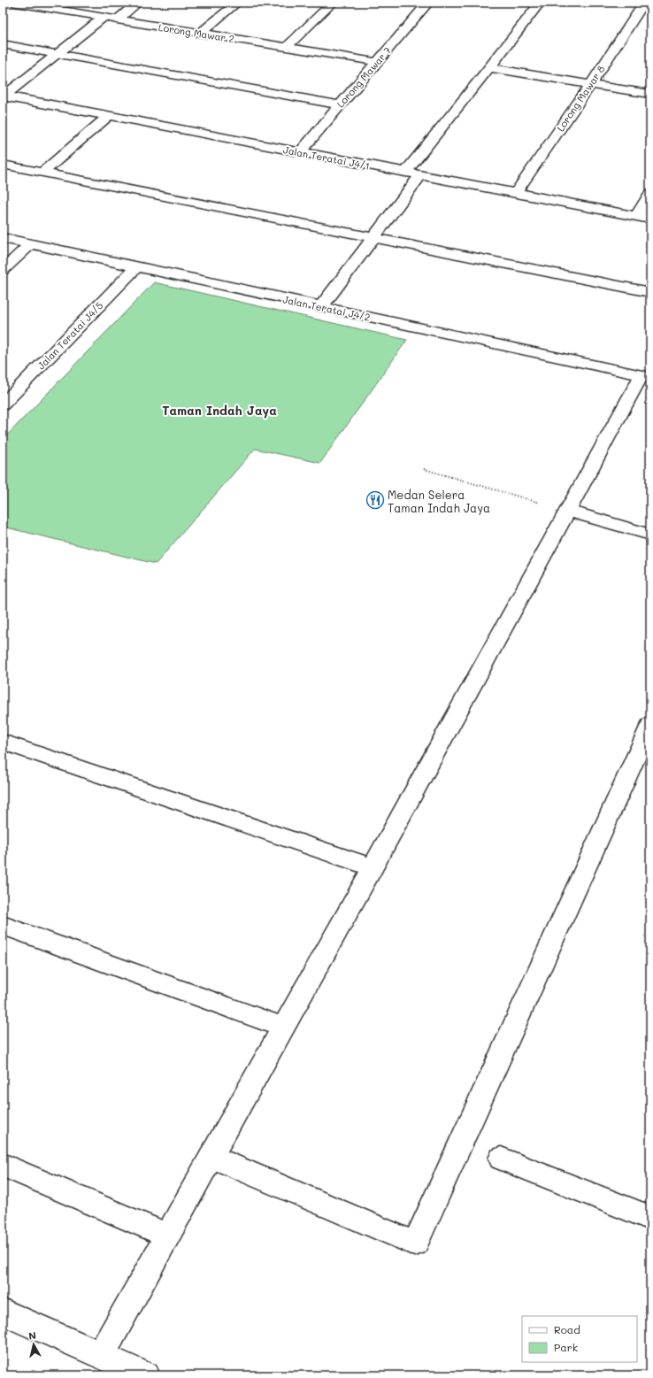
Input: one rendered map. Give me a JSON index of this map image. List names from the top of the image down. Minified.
{"streets":{"street":["Lorong Mawar 2","Lorong Mawar 7","Lorong Mawar 8","Jalan Teratai J4/1","Jalan Teratai J4/2","Jalan Teratai J4/5"]},"crossings":[["Lorong Mawar 2","Lorong Mawar 7"],["Lorong Mawar 7","Jalan Teratai J4/1"],["Lorong Mawar 8","Jalan Teratai J4/1"],["Jalan Teratai J4/2","Jalan Teratai J4/5"]],"districts":["Taman Indah Jaya"],"places":{"restaurant":["Medan Selera Taman Indah Jaya"]},"legend":["Road","Park"],"north":"top"}
